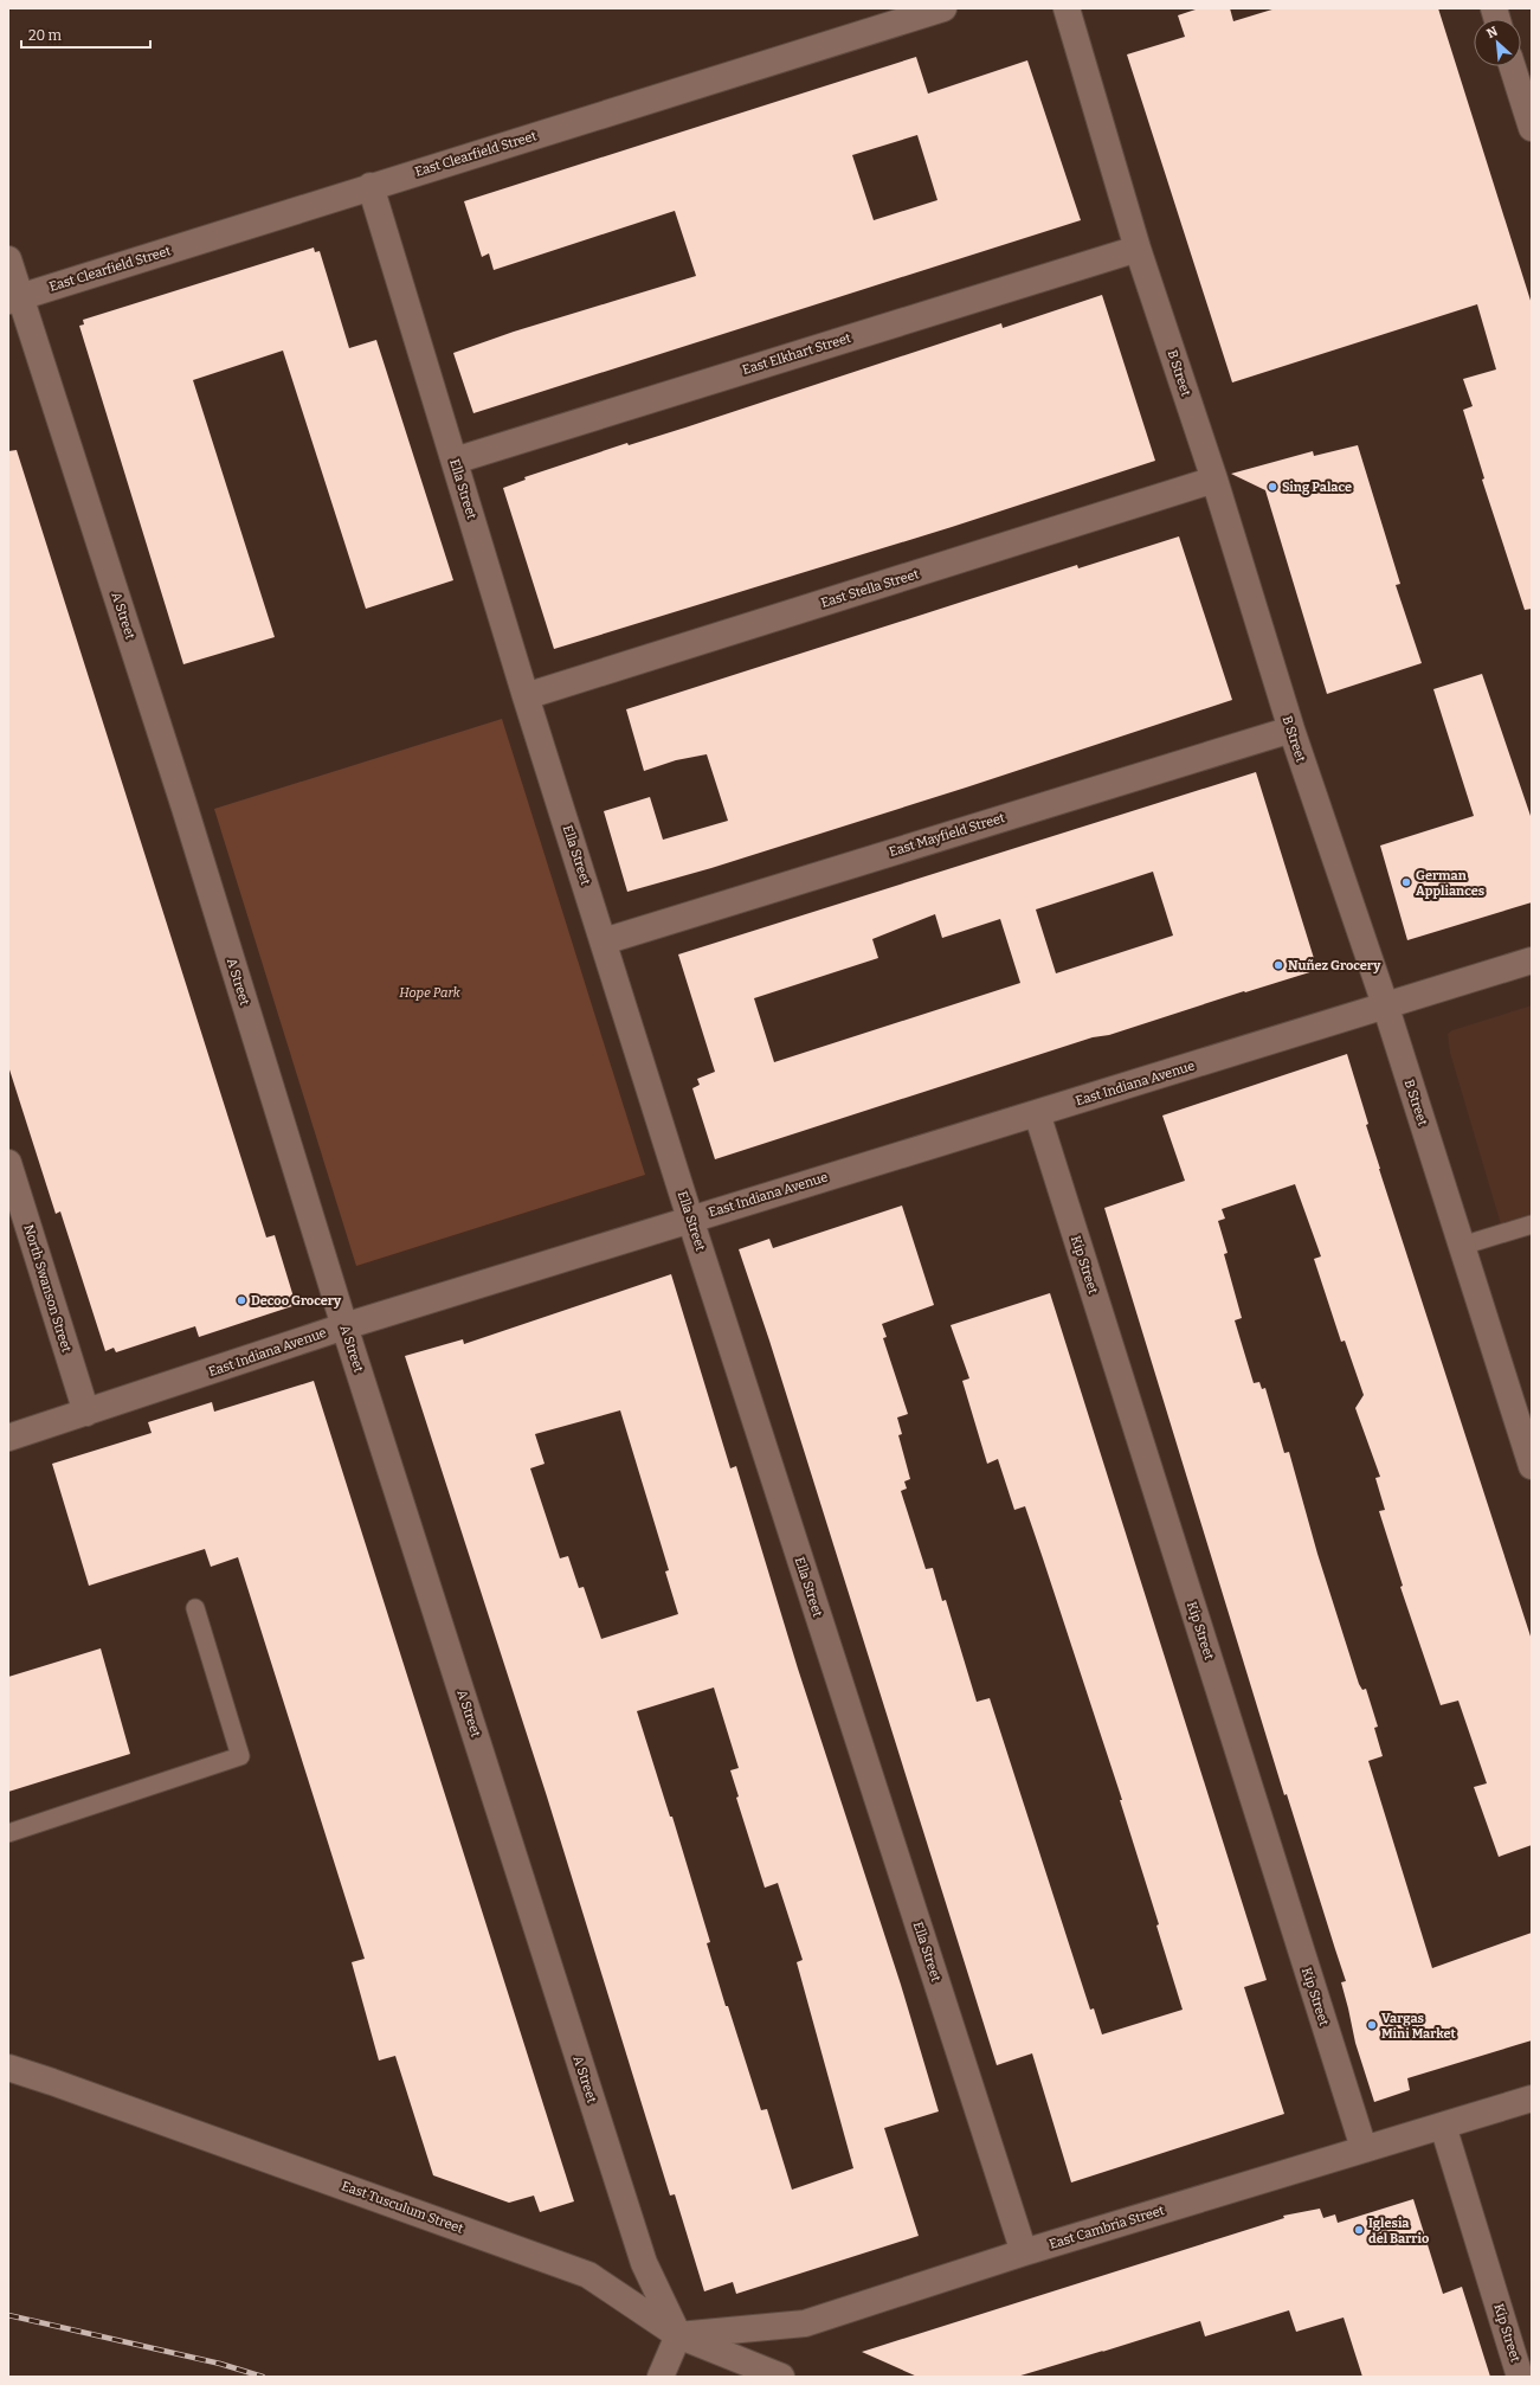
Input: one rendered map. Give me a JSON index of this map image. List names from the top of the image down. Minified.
{"streets":{"street":["East Clearfield Street","East Elkhart Street","B Street","Ella Street","East Stella Street","A Street","East Mayfield Street","East Indiana Avenue","Kip Street","North Swanson Street","East Tusculum Street","East Cambria Street"]},"crossings":[["East Clearfield Street","Ella Street"],["East Clearfield Street","A Street"],["East Elkhart Street","B Street"],["East Elkhart Street","Ella Street"],["B Street","East Stella Street"],["B Street","East Mayfield Street"],["B Street","East Indiana Avenue"],["Ella Street","East Stella Street"],["Ella Street","East Mayfield Street"],["Ella Street","East Indiana Avenue"],["Ella Street","East Cambria Street"],["A Street","East Indiana Avenue"],["A Street","East Tusculum Street"],["A Street","East Cambria Street"],["East Indiana Avenue","Kip Street"],["East Indiana Avenue","North Swanson Street"],["Kip Street","East Cambria Street"],["East Tusculum Street","East Cambria Street"]],"parks":["Hope Park"],"places":["Sing Palace","German Appliances","Nuñez Grocery","Decoo Grocery","Vargas Mini Market","Iglesia del Barrio"],"scale_bar":"20 m","north":"top left"}
